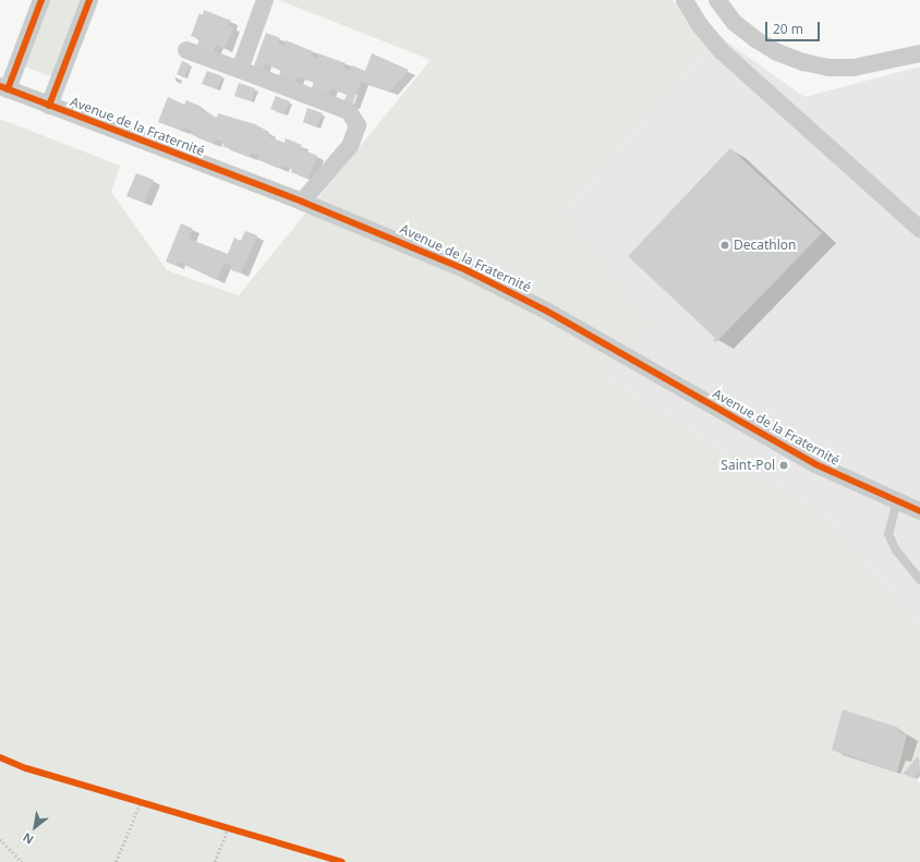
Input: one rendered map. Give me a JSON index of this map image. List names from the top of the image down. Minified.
{"streets":{"street":["Avenue de la Fraternité"]},"places":["Decathlon","Saint-Pol"],"scale_bar":"20 m","north":"bottom left"}
